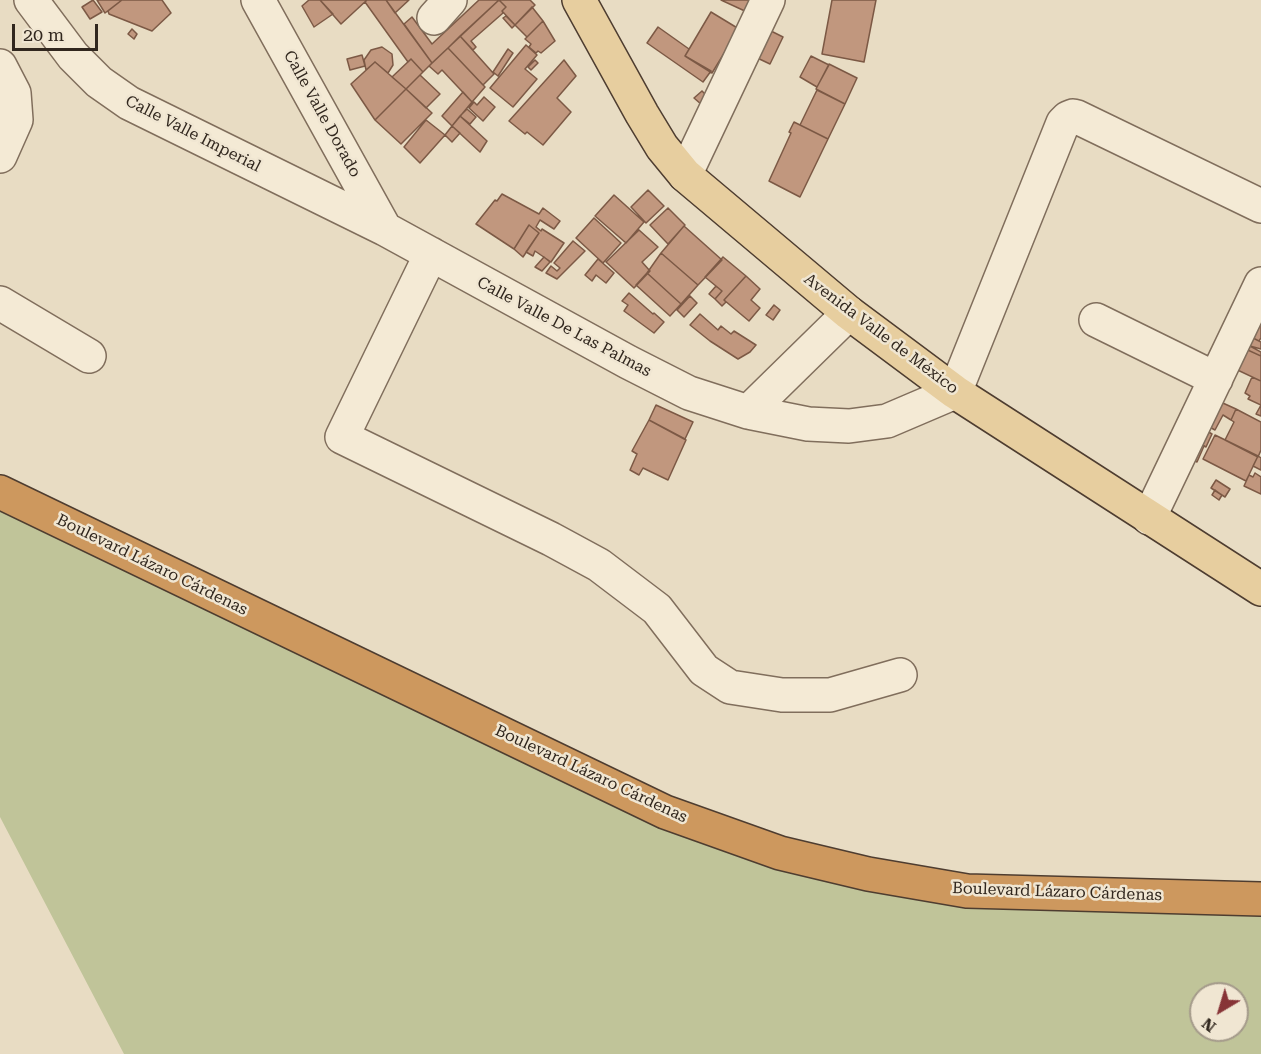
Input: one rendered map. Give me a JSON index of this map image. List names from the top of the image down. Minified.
{"streets":{"highway":["Boulevard Lázaro Cárdenas"],"main road":["Avenida Valle de México"],"street":["Calle Valle Dorado","Calle Valle Imperial","Calle Valle De Las Palmas"]},"crossings":[["Calle Valle Dorado","Calle Valle Imperial"],["Calle Valle Dorado","Calle Valle De Las Palmas"],["Calle Valle Imperial","Calle Valle De Las Palmas"],["Calle Valle De Las Palmas","Avenida Valle de México"]],"scale_bar":"20 m","north":"bottom left"}
